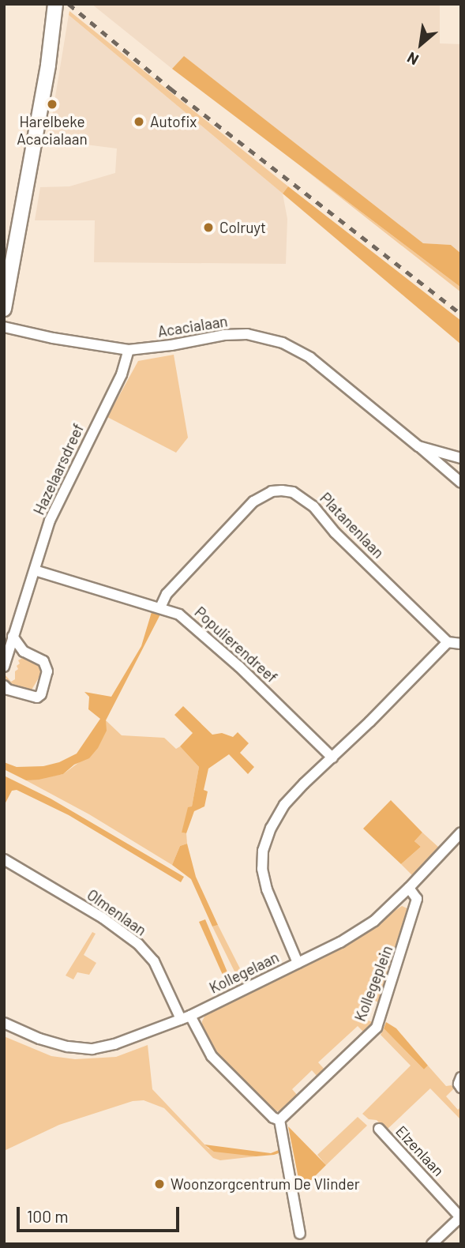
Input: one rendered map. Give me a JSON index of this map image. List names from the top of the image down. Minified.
{"streets":{"street":["Acacialaan","Hazelaarsdreef","Platanenlaan","Populierendreef","Olmenlaan","Kollegelaan","Kollegeplein","Elzenlaan"]},"crossings":[["Acacialaan","Hazelaarsdreef"],["Hazelaarsdreef","Populierendreef"],["Platanenlaan","Populierendreef"],["Olmenlaan","Kollegelaan"],["Kollegelaan","Kollegeplein"]],"places":["Harelbeke Acacialaan","Autofix","Colruyt","Woonzorgcentrum De Vlinder"],"scale_bar":"100 m","north":"bottom left"}
